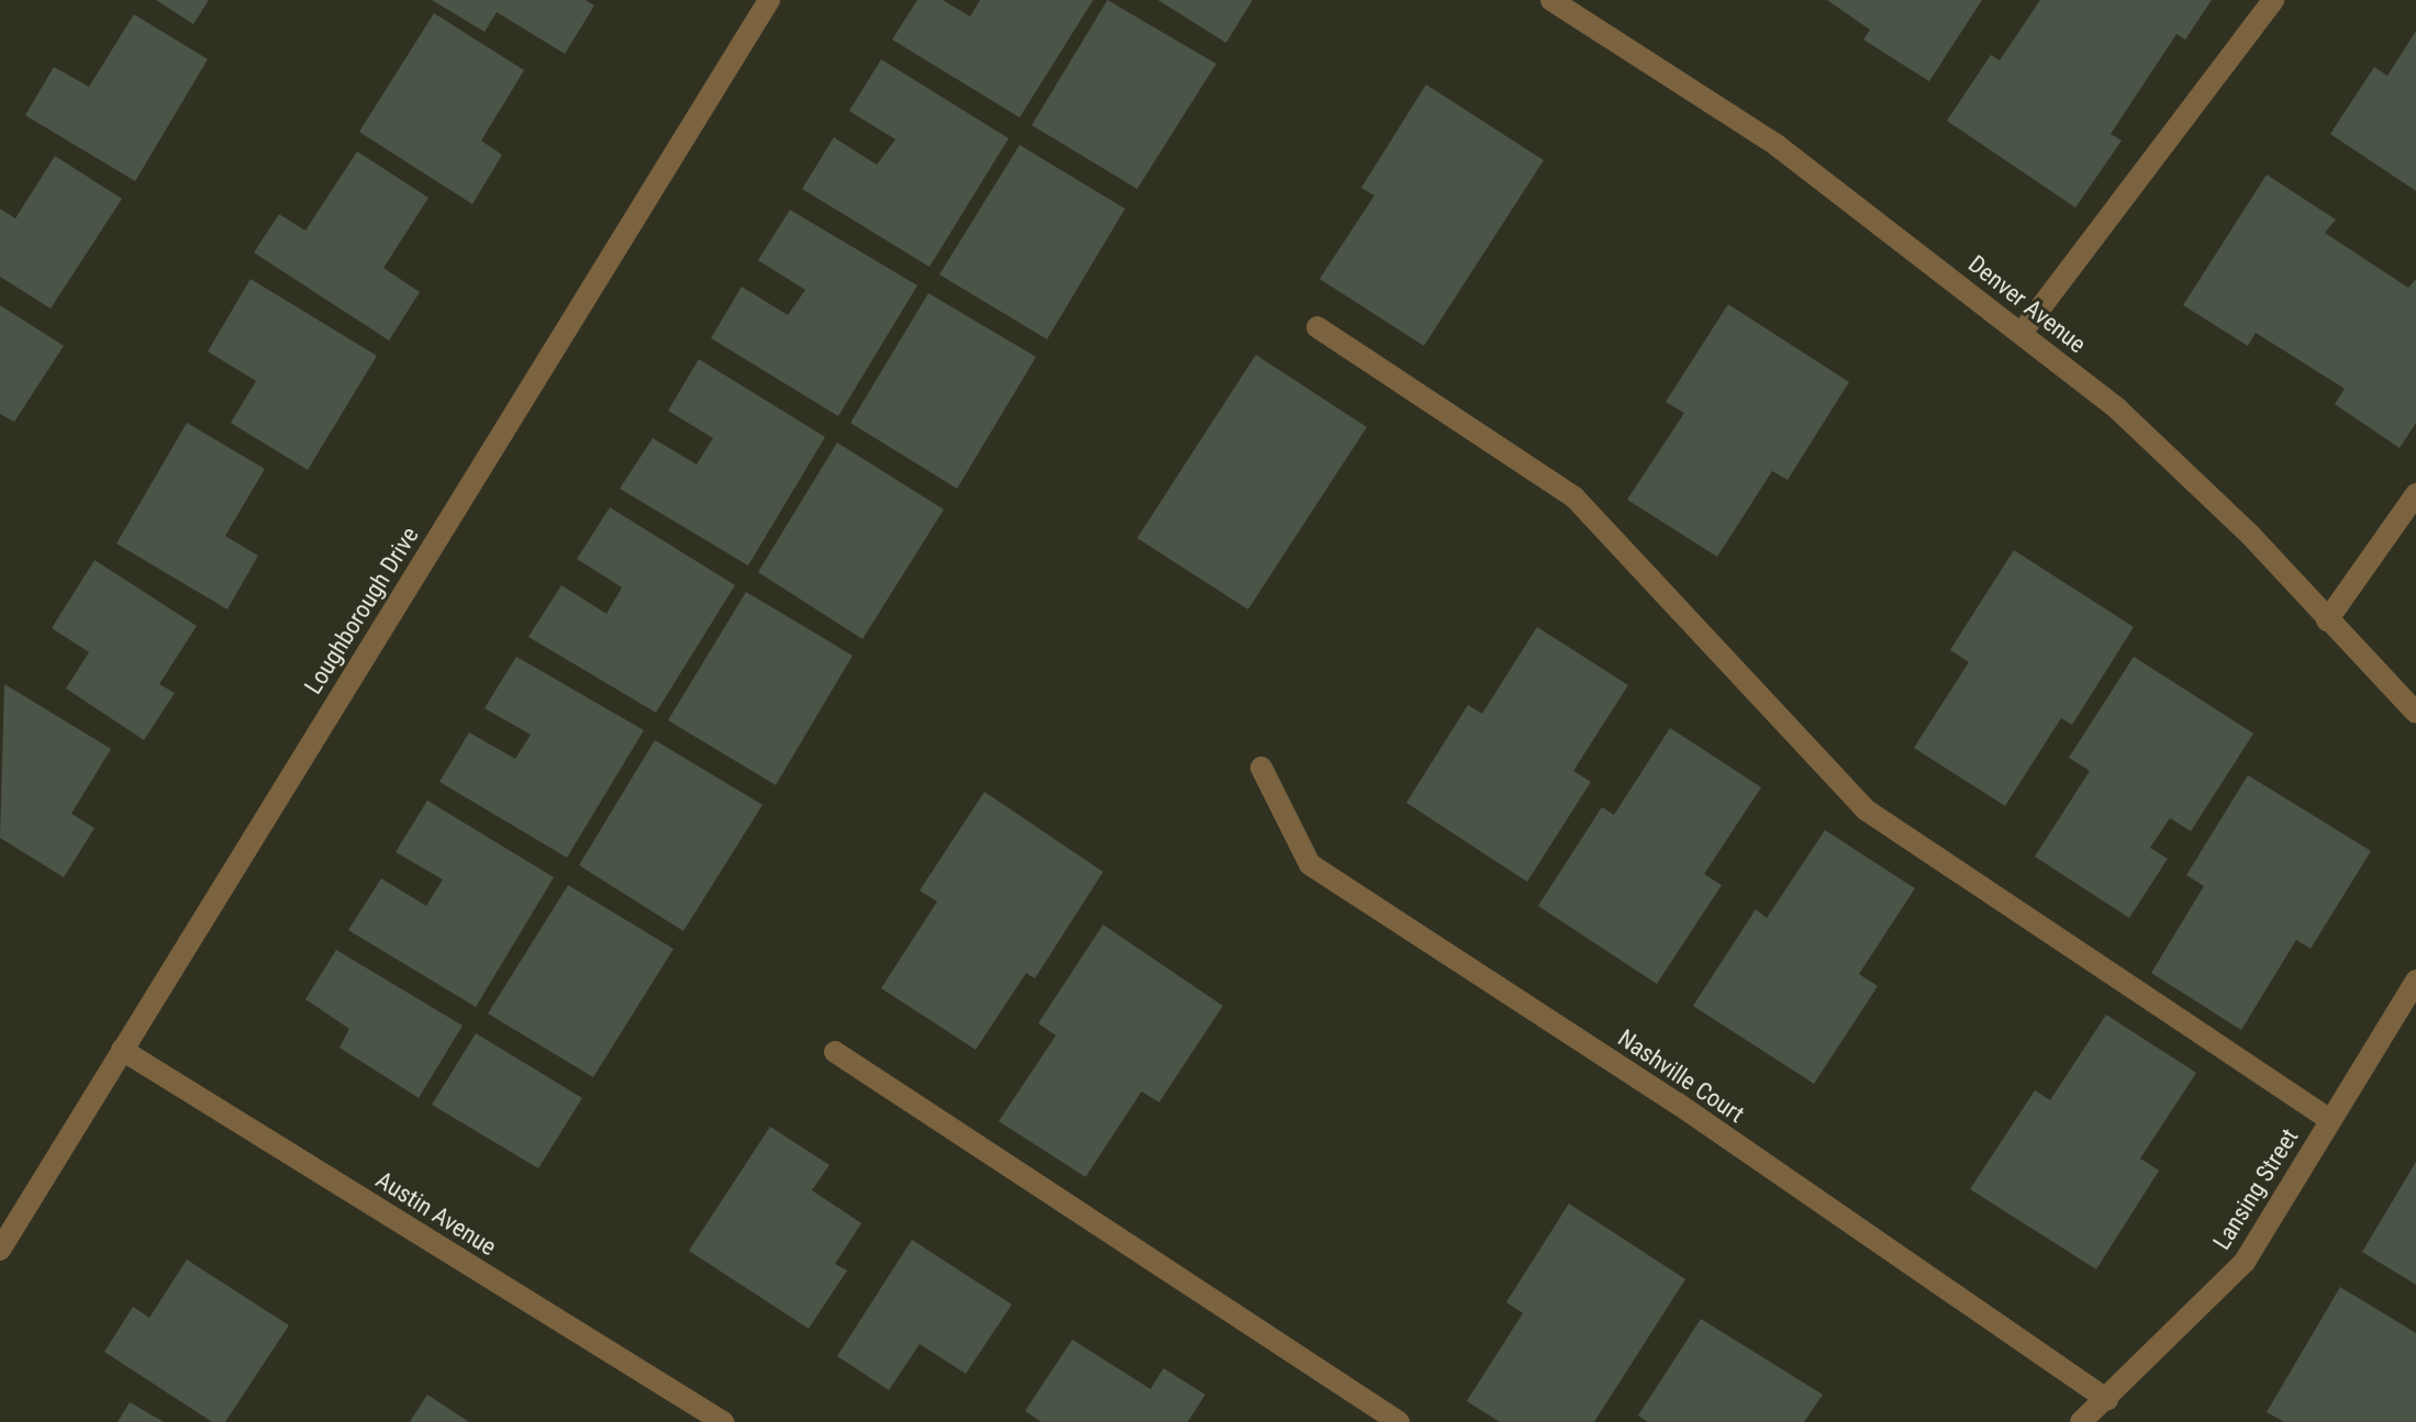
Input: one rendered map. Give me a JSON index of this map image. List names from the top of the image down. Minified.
{"streets":{"street":["Denver Avenue","Loughborough Drive","Nashville Court","Lansing Street","Austin Avenue"]},"crossings":[["Loughborough Drive","Austin Avenue"],["Nashville Court","Lansing Street"]]}
